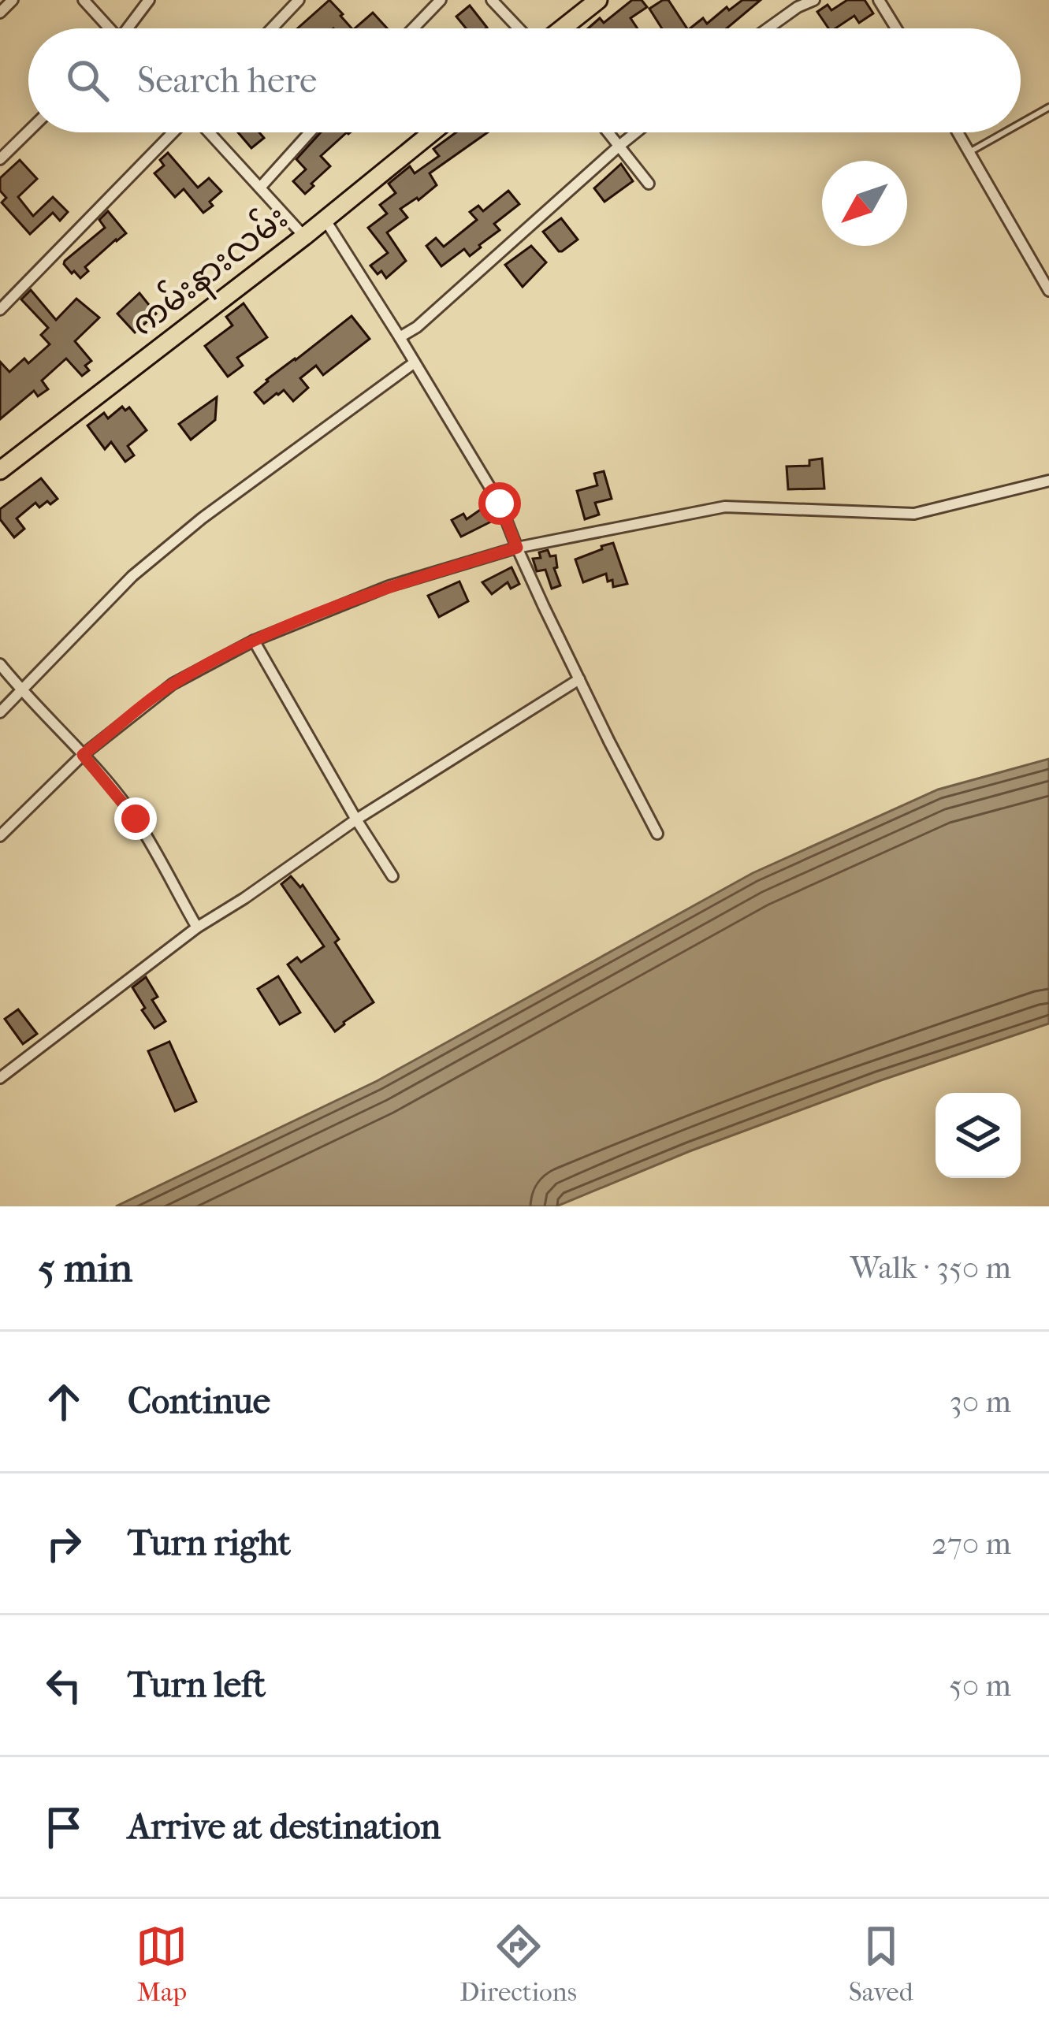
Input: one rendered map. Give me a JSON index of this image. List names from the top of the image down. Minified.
{"streets":{"main road":["ကမ်းနားလမ်း"]},"north":"bottom left","page":{"search":"Search here","heading":["5 min","Walk · 350 m"],"list":[["Continue","30 m"],["Turn right","270 m"],["Turn left","50 m"],"Arrive at destination"],"nav":["Map","Directions","Saved"]}}
